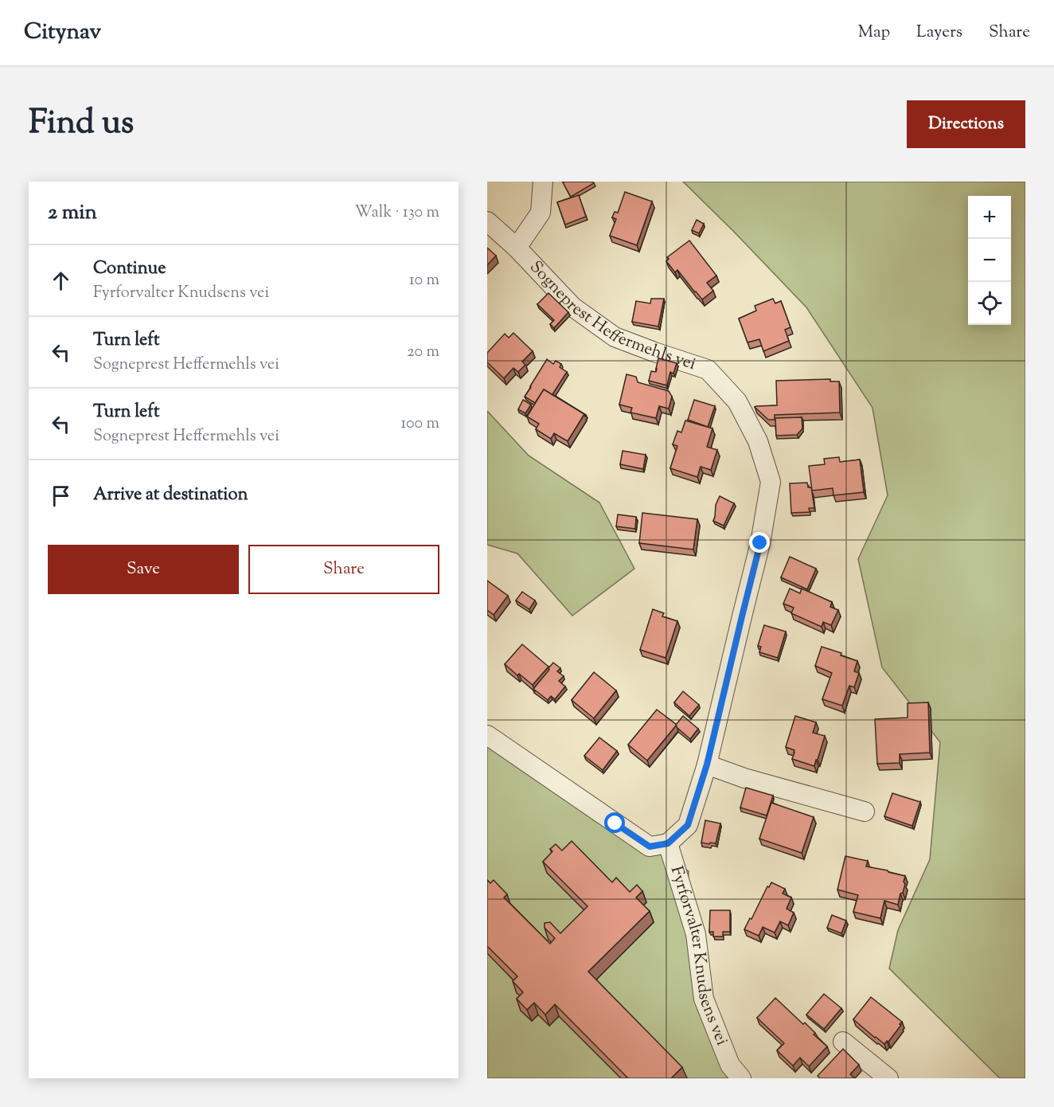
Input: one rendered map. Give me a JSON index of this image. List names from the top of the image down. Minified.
{"streets":{"street":["Sogneprest Heffermehls vei","Fyrforvalter Knudsens vei"]},"crossings":[["Sogneprest Heffermehls vei","Fyrforvalter Knudsens vei"]],"page":{"header":"Citynav","nav":["Map","Layers","Share"],"title":"Find us","buttons":["Directions",["Save","Share"]],"heading":["2 min","Walk · 130 m"],"map_buttons":["+","−"],"list":[["Continue","Fyrforvalter Knudsens vei","10 m"],["Turn left","Sogneprest Heffermehls vei","20 m"],["Turn left","Sogneprest Heffermehls vei","100 m"],"Arrive at destination"]}}
